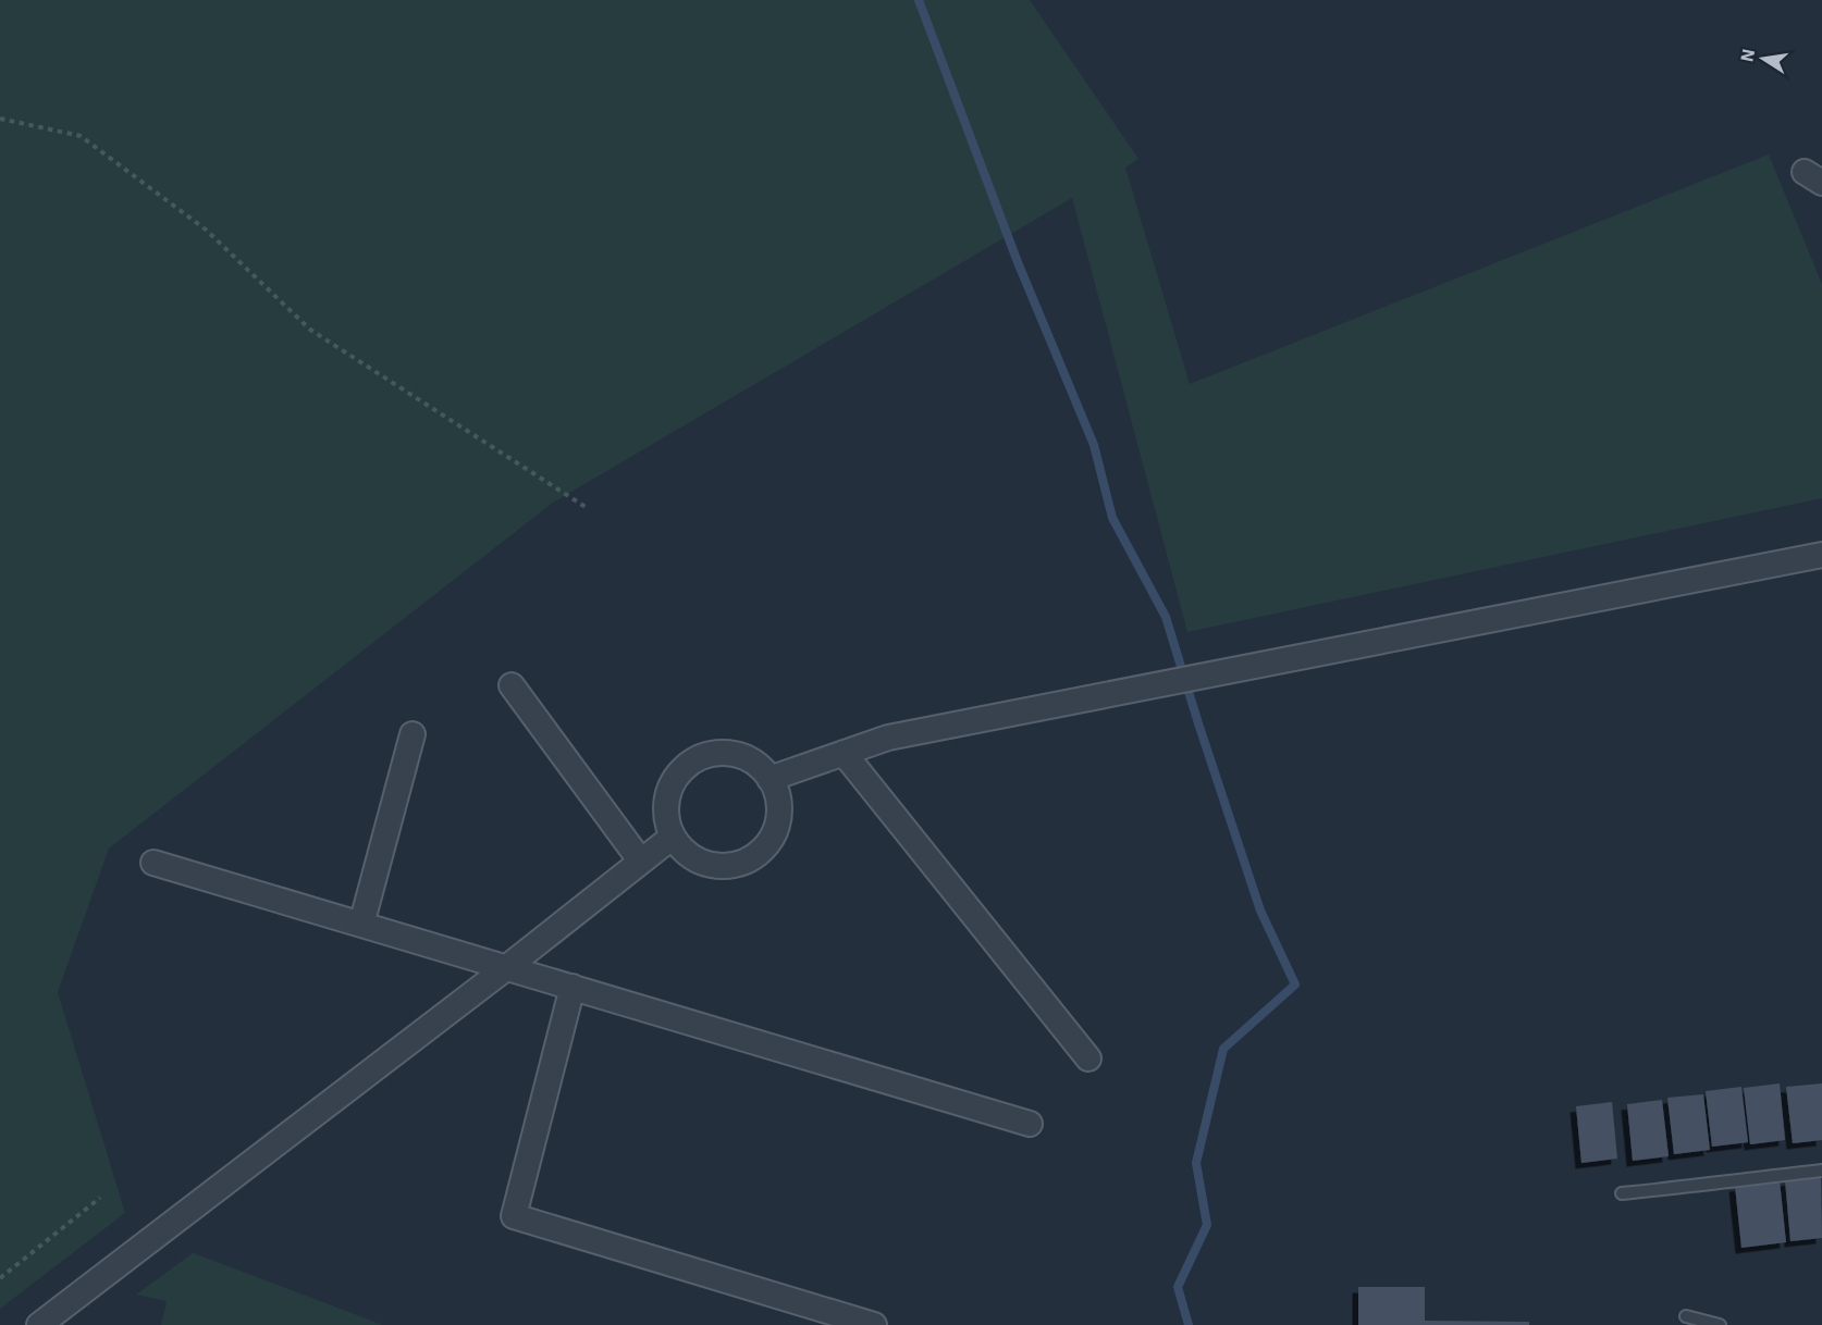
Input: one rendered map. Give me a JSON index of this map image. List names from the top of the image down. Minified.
{"north":"left"}
